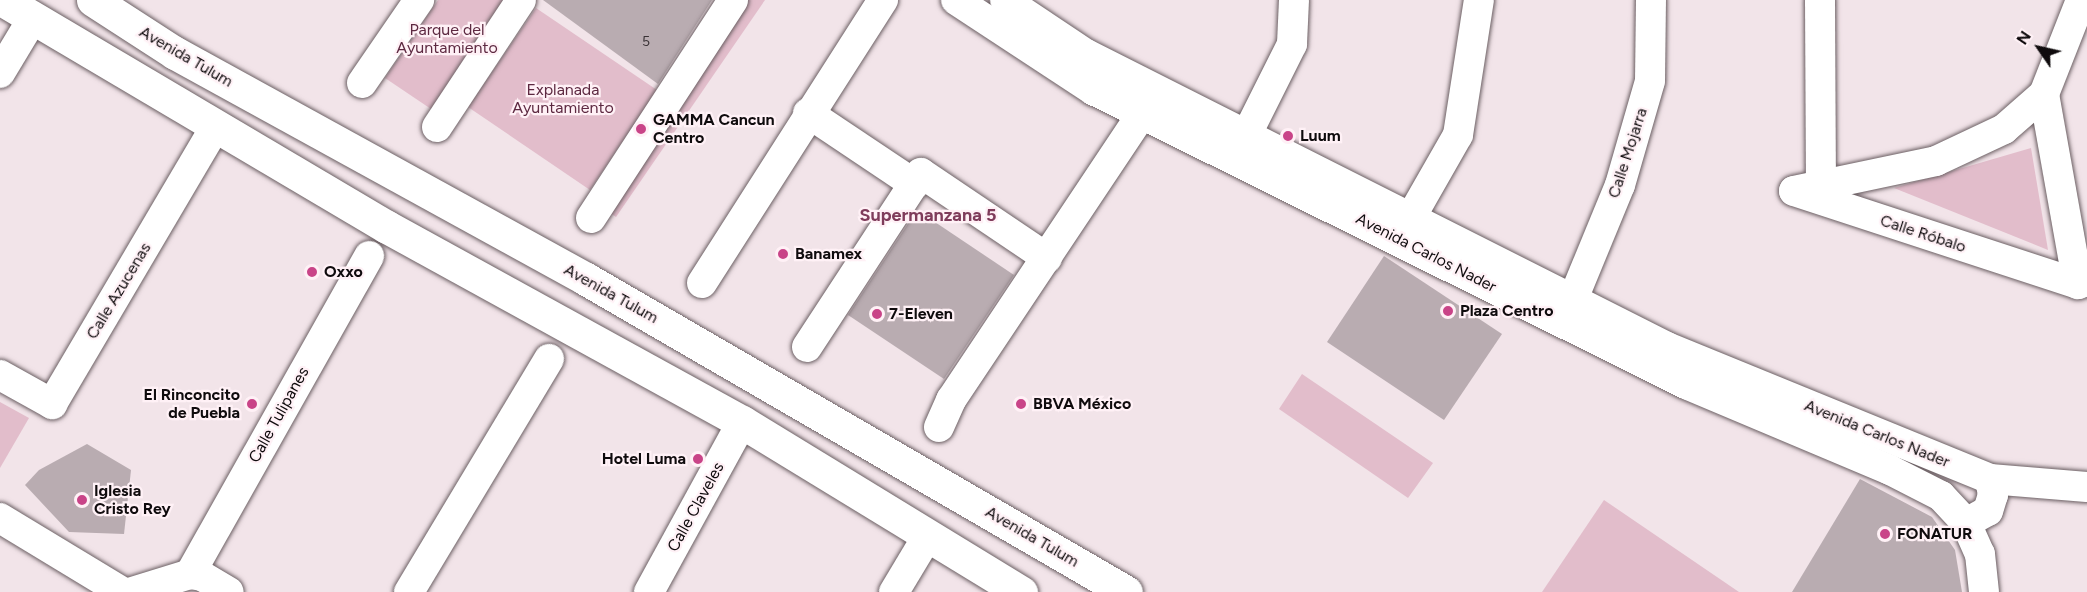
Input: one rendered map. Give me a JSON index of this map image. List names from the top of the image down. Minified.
{"streets":{"main road":["Avenida Tulum"],"street":["Calle Mojarra","Calle Róbalo","Avenida Carlos Nader","Calle Azucenas","Calle Tulipanes","Calle Claveles"]},"crossings":[["Calle Mojarra","Avenida Carlos Nader"]],"districts":["Supermanzana 5"],"parks":["Parque del Ayuntamiento","Explanada Ayuntamiento"],"places":["GAMMA Cancun Centro","Luum","Banamex","Oxxo","Plaza Centro","7-Eleven","El Rinconcito de Puebla","BBVA México","Hotel Luma","Iglesia Cristo Rey","FONATUR"],"house_numbers":["5"],"north":"top left"}
